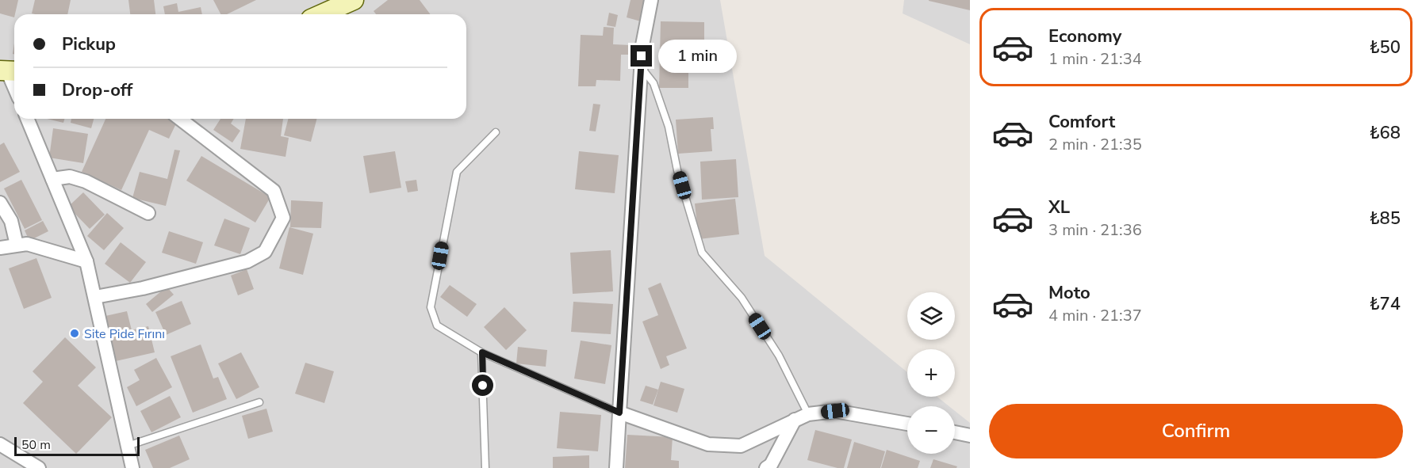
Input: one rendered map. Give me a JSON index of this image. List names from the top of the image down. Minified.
{"places":["Site Pide Fırını"],"scale_bar":"50 m","page":{"list":[{"name":"Economy","note":"1 min · 21:34","value":"₺50"},{"name":"Comfort","note":"2 min · 21:35","value":"₺68"},{"name":"XL","note":"3 min · 21:36","value":"₺85"},{"name":"Moto","note":"4 min · 21:37","value":"₺74"}],"banner":["Pickup","Drop-off"],"bubble":"1 min","map_buttons":["+","−"],"buttons":"Confirm","scale":"50 m"}}
